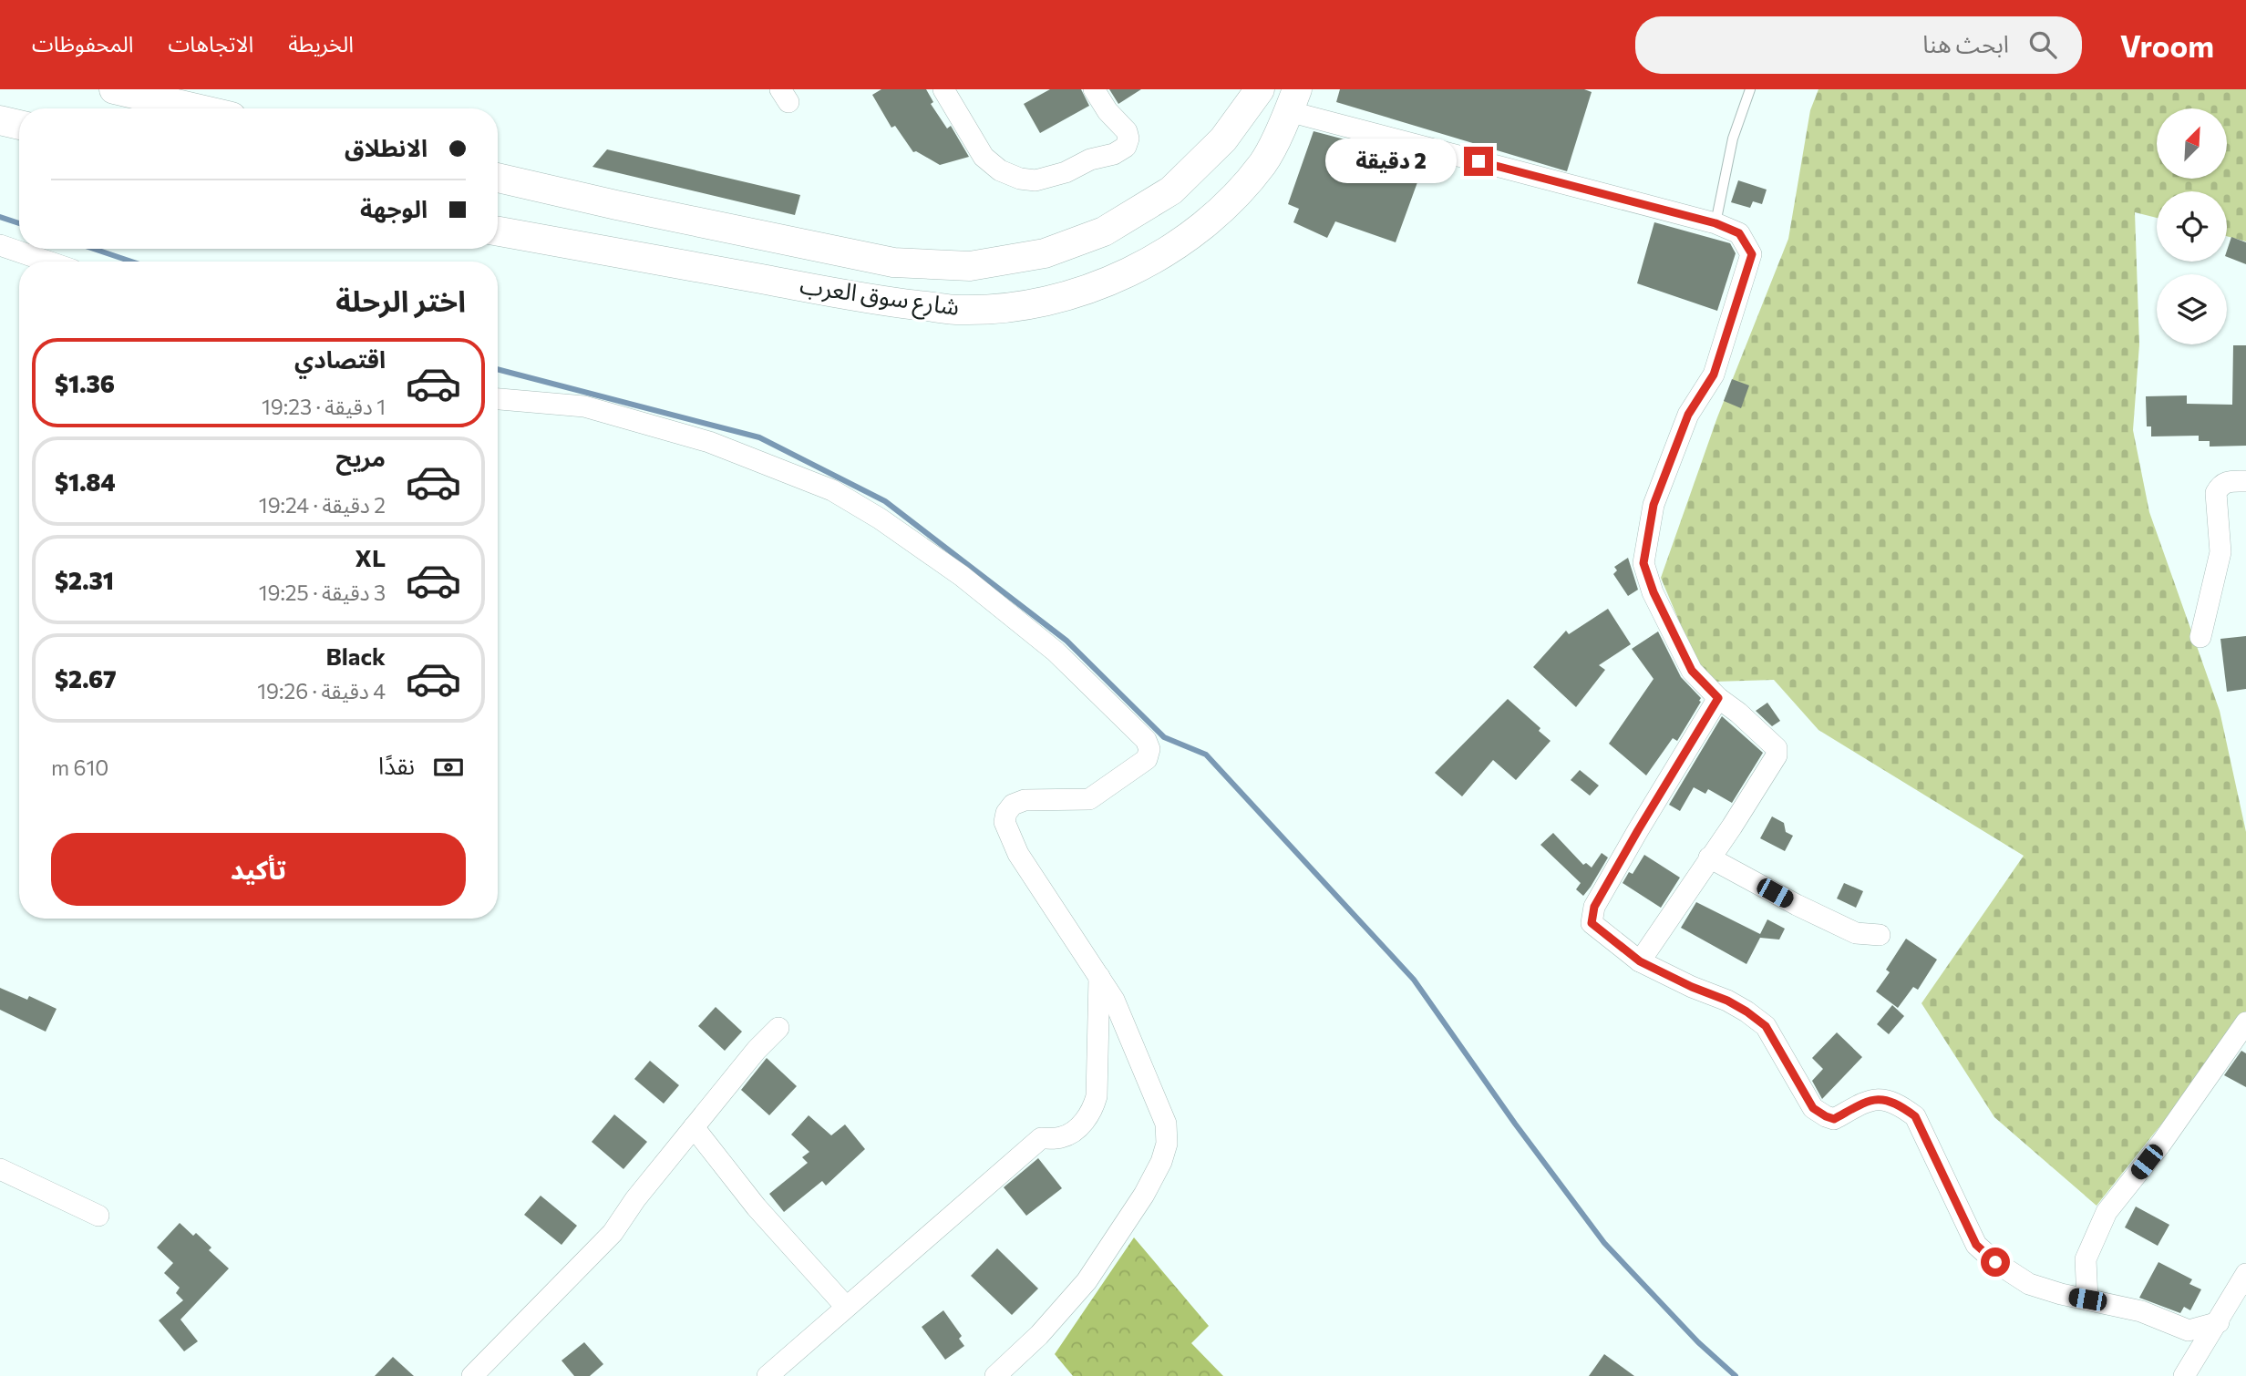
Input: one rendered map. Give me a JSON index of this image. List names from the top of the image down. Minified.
{"streets":{"main road":["شارع سوق العرب"]},"north":"top right","page":{"header":"Vroom","search":"ابحث هنا","nav":["الخريطة","الاتجاهات","المحفوظات"],"banner":["الانطلاق","الوجهة"],"bubble":"2 دقيقة","heading":"اختر الرحلة","list":[{"name":"اقتصادي","note":"1 دقيقة · 19:23","value":"$1.36"},{"name":"مريح","note":"2 دقيقة · 19:24","value":"$1.84"},{"name":"XL","note":"3 دقيقة · 19:25","value":"$2.31"},{"name":"Black","note":"4 دقيقة · 19:26","value":"$2.67"}],"pay":["نقدًا","610 m"],"buttons":"تأكيد"}}
